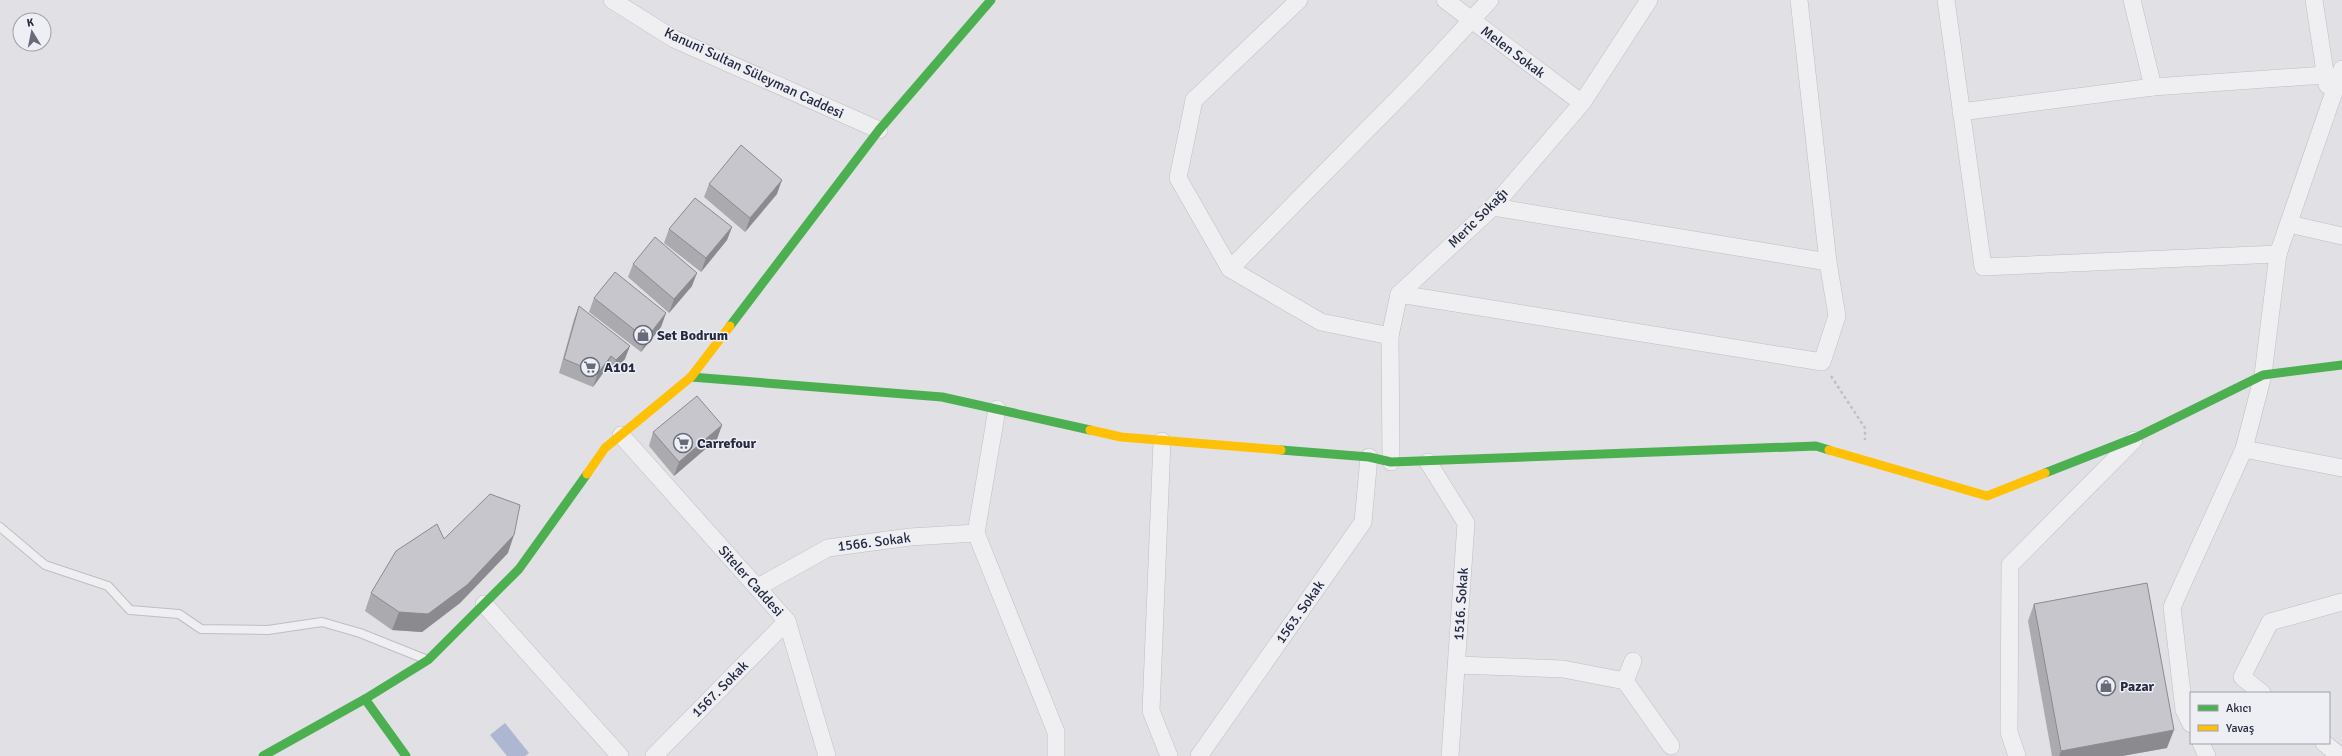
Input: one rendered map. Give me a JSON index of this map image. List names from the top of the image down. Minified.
{"streets":{"street":["Melen Sokak","Kanuni Sultan Süleyman Caddesi","Meric Sokağı","1566. Sokak","Siteler Caddesi","1516. Sokak","1563. Sokak","1567. Sokak"]},"crossings":[["Melen Sokak","Meric Sokağı"],["1566. Sokak","Siteler Caddesi"],["1566. Sokak","1567. Sokak"],["Siteler Caddesi","1567. Sokak"]],"places":{"shop":["Set Bodrum","Pazar"],"supermarket":["A101","Carrefour"]},"legend":["Akıcı","Yavaş"],"north":"top"}
